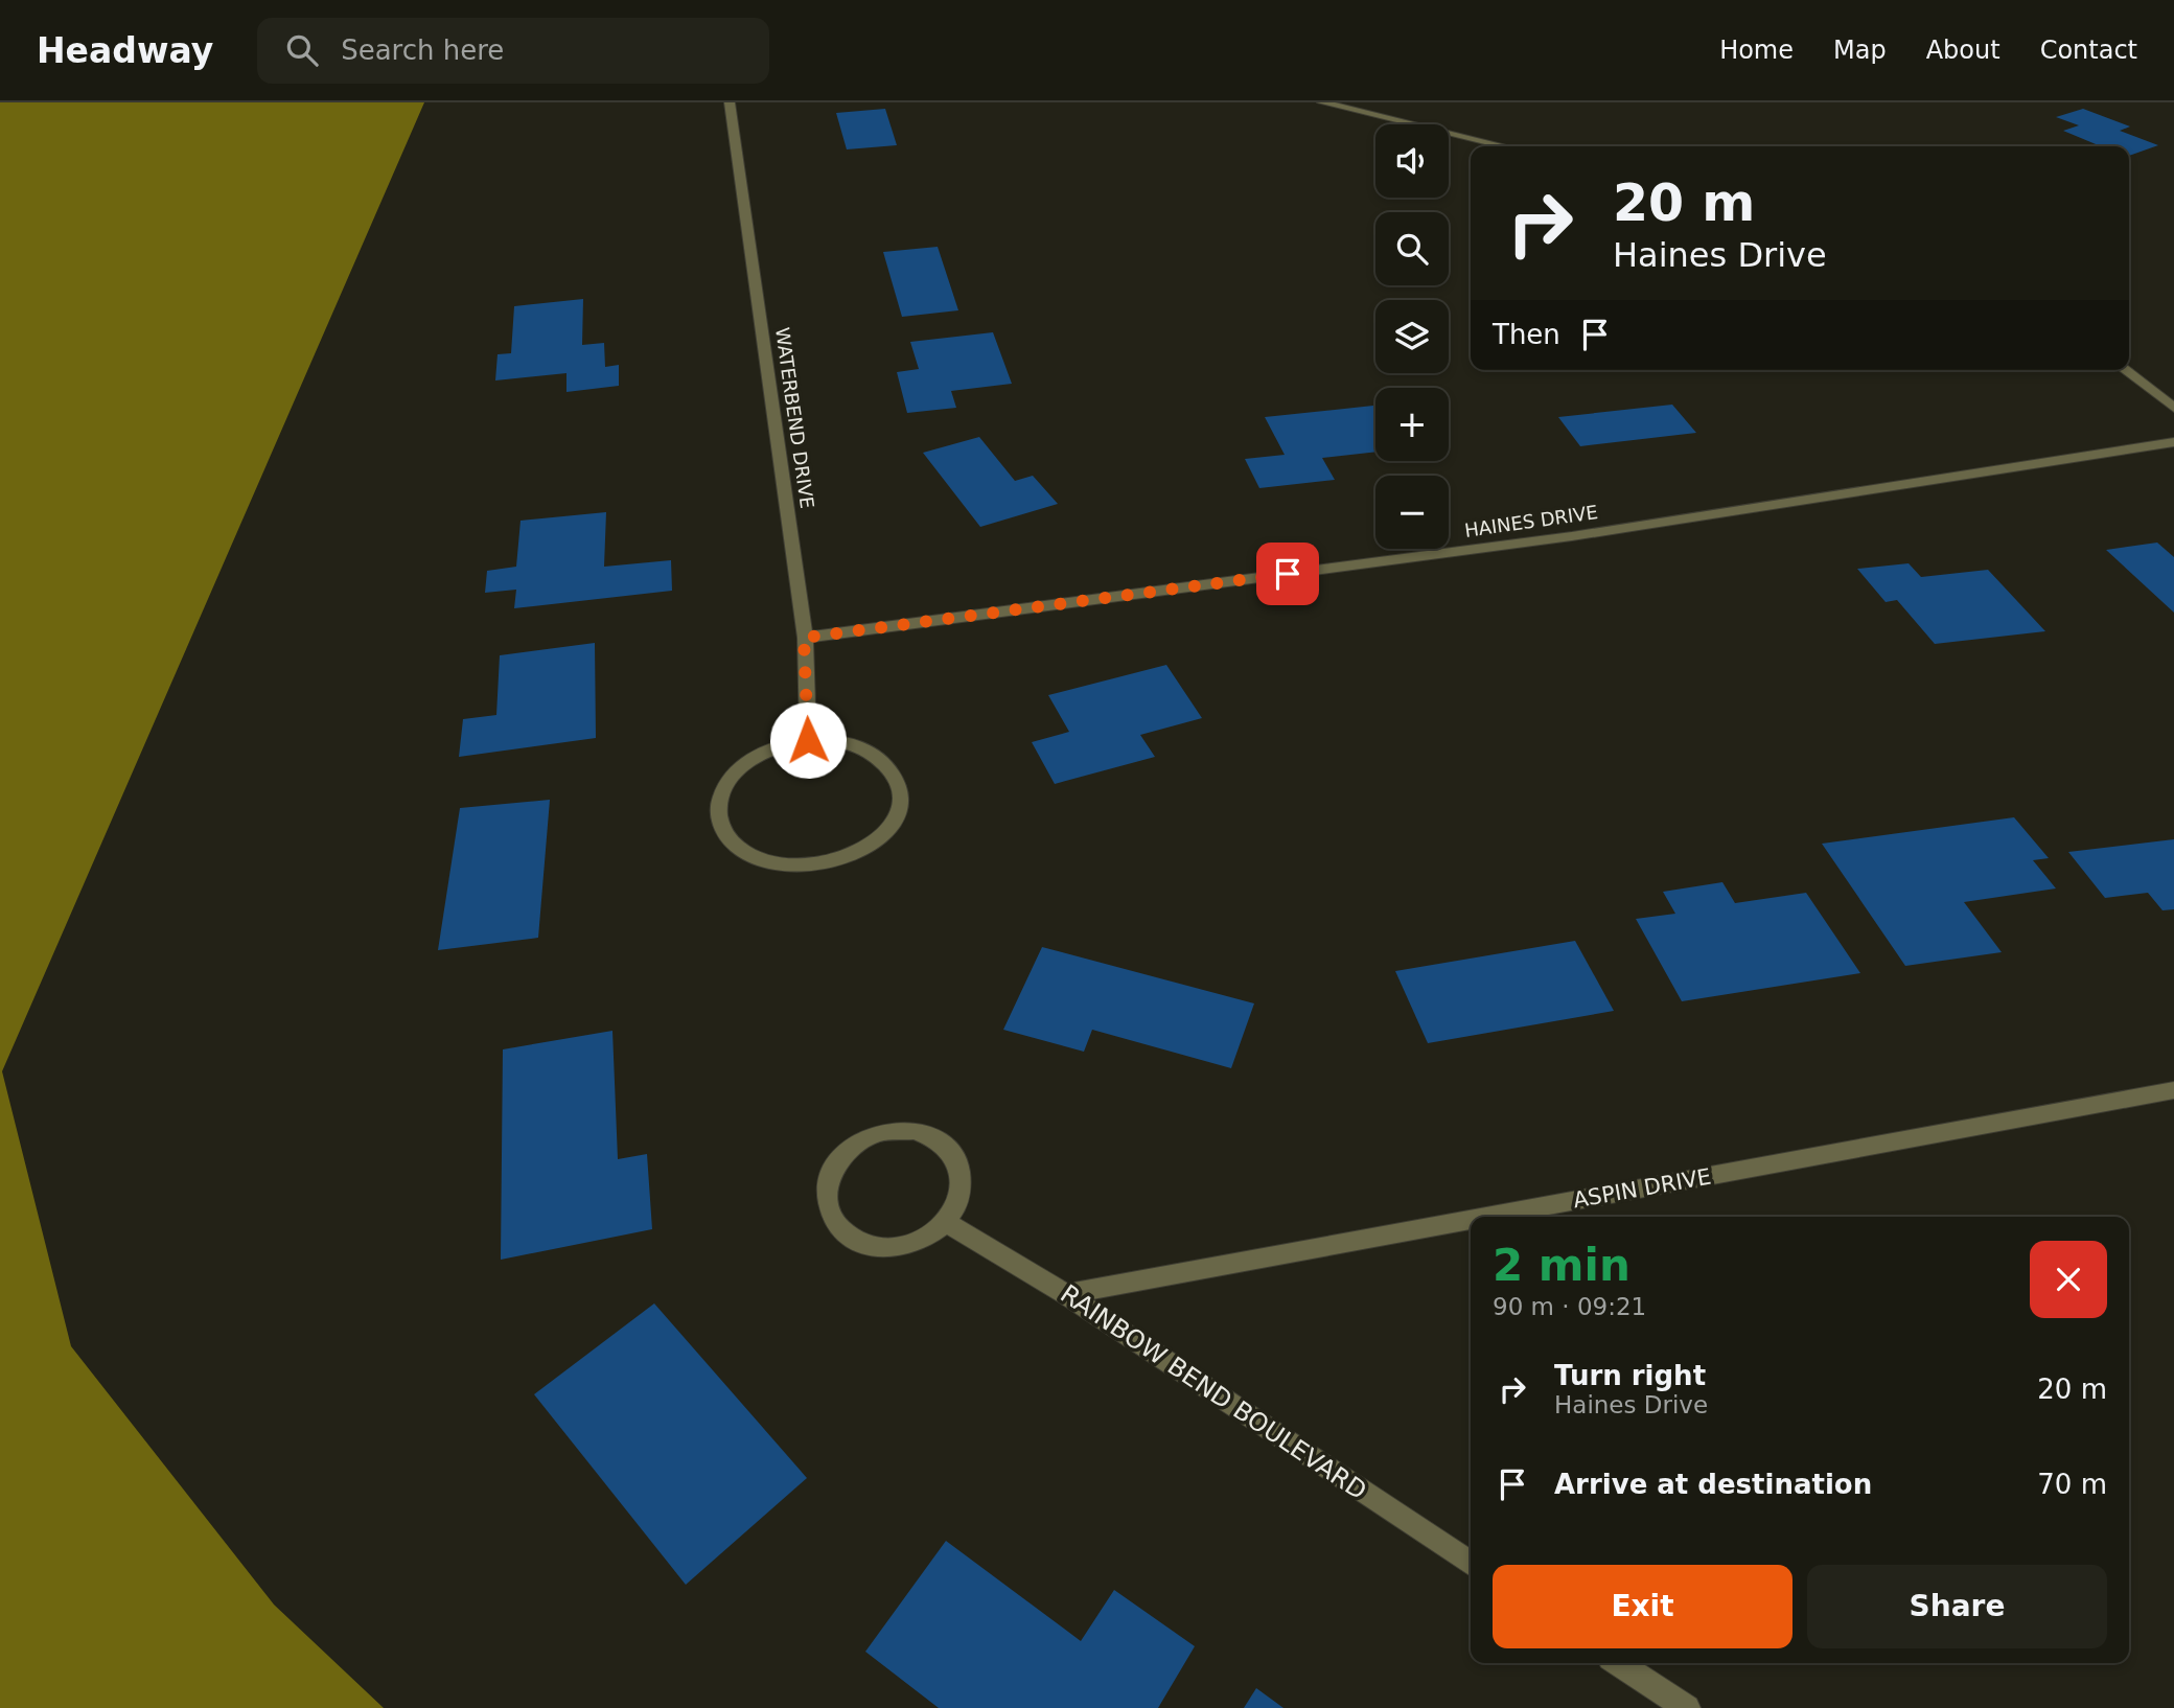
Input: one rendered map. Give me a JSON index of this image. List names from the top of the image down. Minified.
{"streets":{"street":["WATERBEND DRIVE","HAINES DRIVE","ASPIN DRIVE","RAINBOW BEND BOULEVARD"]},"crossings":[["WATERBEND DRIVE","HAINES DRIVE"],["ASPIN DRIVE","RAINBOW BEND BOULEVARD"]],"page":{"header":"Headway","search":"Search here","nav":["Home","Map","About","Contact"],"map_buttons":["+","−"],"turn":["20 m","Haines Drive"],"then":"Then","heading":["2 min","90 m · 09:21"],"list":[{"name":"Turn right","note":"Haines Drive","value":"20 m"},{"name":"Arrive at destination","value":"70 m"}],"buttons":["Exit","Share"]}}
